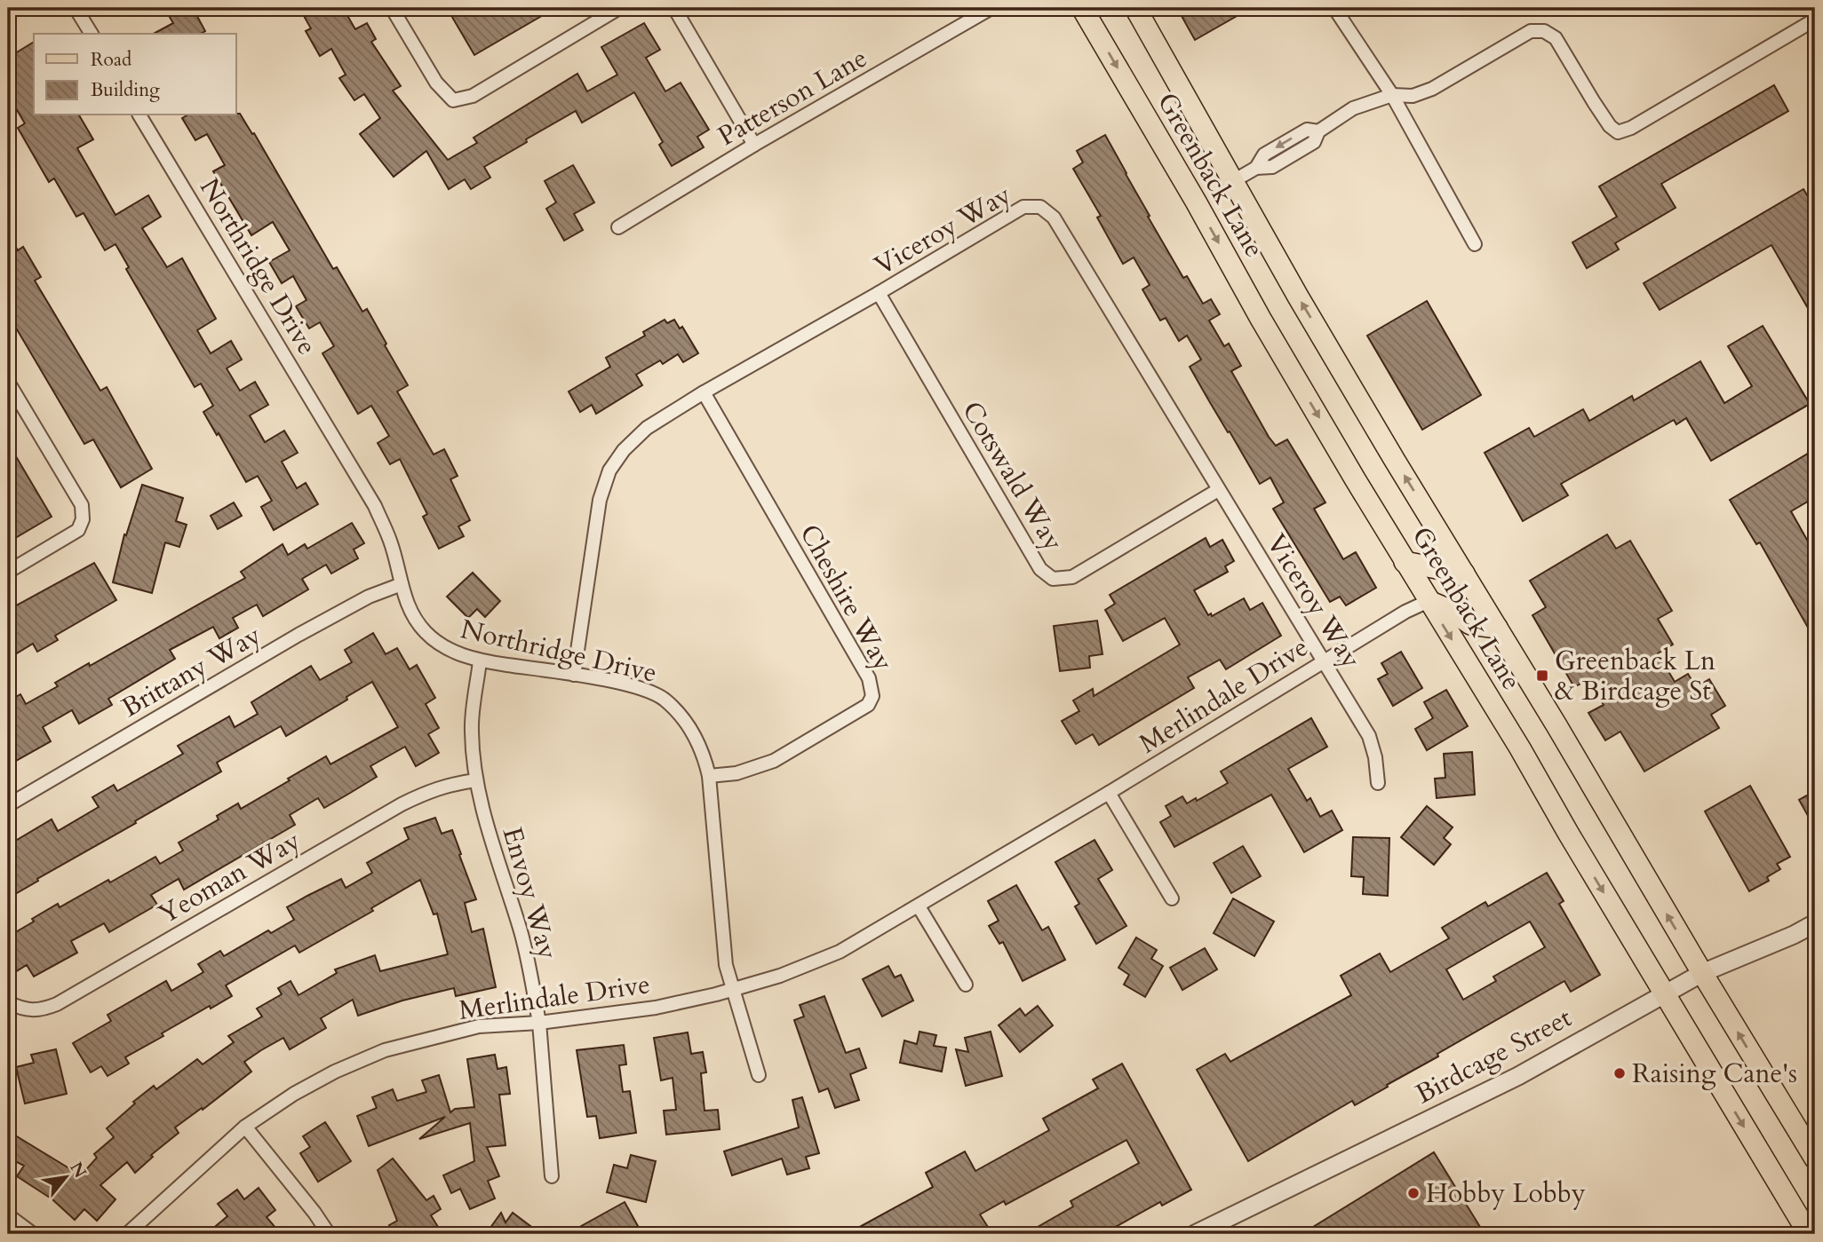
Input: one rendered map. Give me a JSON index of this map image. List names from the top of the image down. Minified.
{"streets":{"main road":["Greenback Lane"],"street":["Patterson Lane","Viceroy Way","Northridge Drive","Cotswald Way","Cheshire Way","Brittany Way","Merlindale Drive","Yeoman Way","Envoy Way","Birdcage Street"]},"crossings":[["Greenback Lane","Merlindale Drive"],["Greenback Lane","Birdcage Street"],["Viceroy Way","Northridge Drive"],["Viceroy Way","Cotswald Way"],["Viceroy Way","Cheshire Way"],["Viceroy Way","Merlindale Drive"],["Northridge Drive","Cheshire Way"],["Northridge Drive","Brittany Way"],["Northridge Drive","Merlindale Drive"],["Northridge Drive","Envoy Way"],["Merlindale Drive","Envoy Way"],["Yeoman Way","Envoy Way"]],"places":{"transit":["Greenback Ln & Birdcage St"],"other":["Raising Cane's","Hobby Lobby"]},"legend":["Road","Building"],"north":"top right"}
